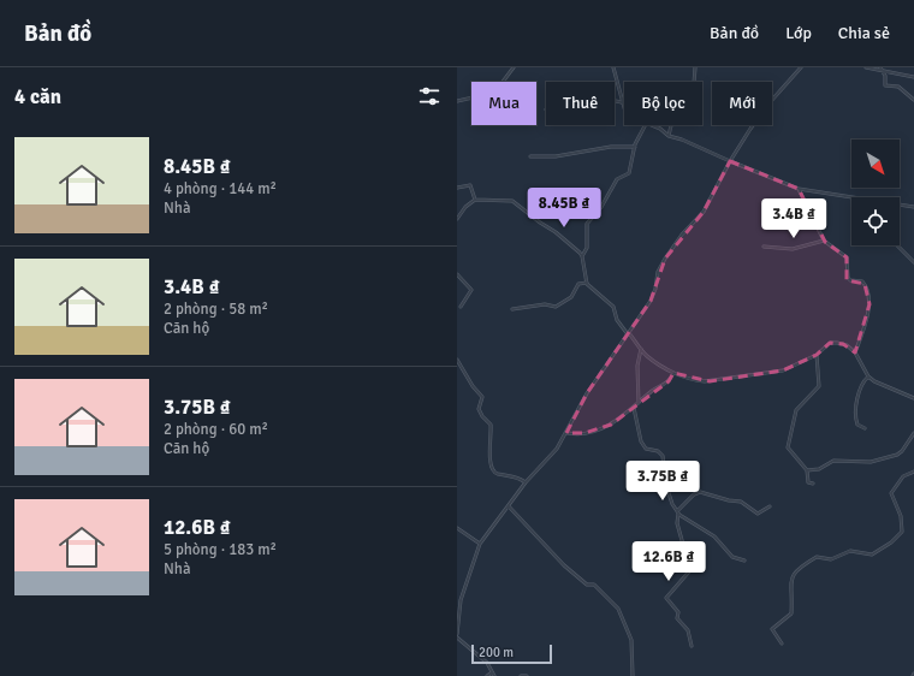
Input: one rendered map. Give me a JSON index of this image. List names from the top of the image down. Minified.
{"scale_bar":"200 m","north":"bottom right","page":{"header":"Bản đồ","nav":["Bản đồ","Lớp","Chia sẻ"],"heading":"4 căn","chip":["Mua","Thuê","Bộ lọc","Mới"],"list":[{"name":"8.45B ₫","note":"4 phòng · 144 m² · Nhà"},{"name":"3.4B ₫","note":"2 phòng · 58 m² · Căn hộ"},{"name":"3.75B ₫","note":"2 phòng · 60 m² · Căn hộ"},{"name":"12.6B ₫","note":"5 phòng · 183 m² · Nhà"}],"price":["8.45B ₫","3.4B ₫","3.75B ₫","12.6B ₫"],"scale":"200 m"}}
